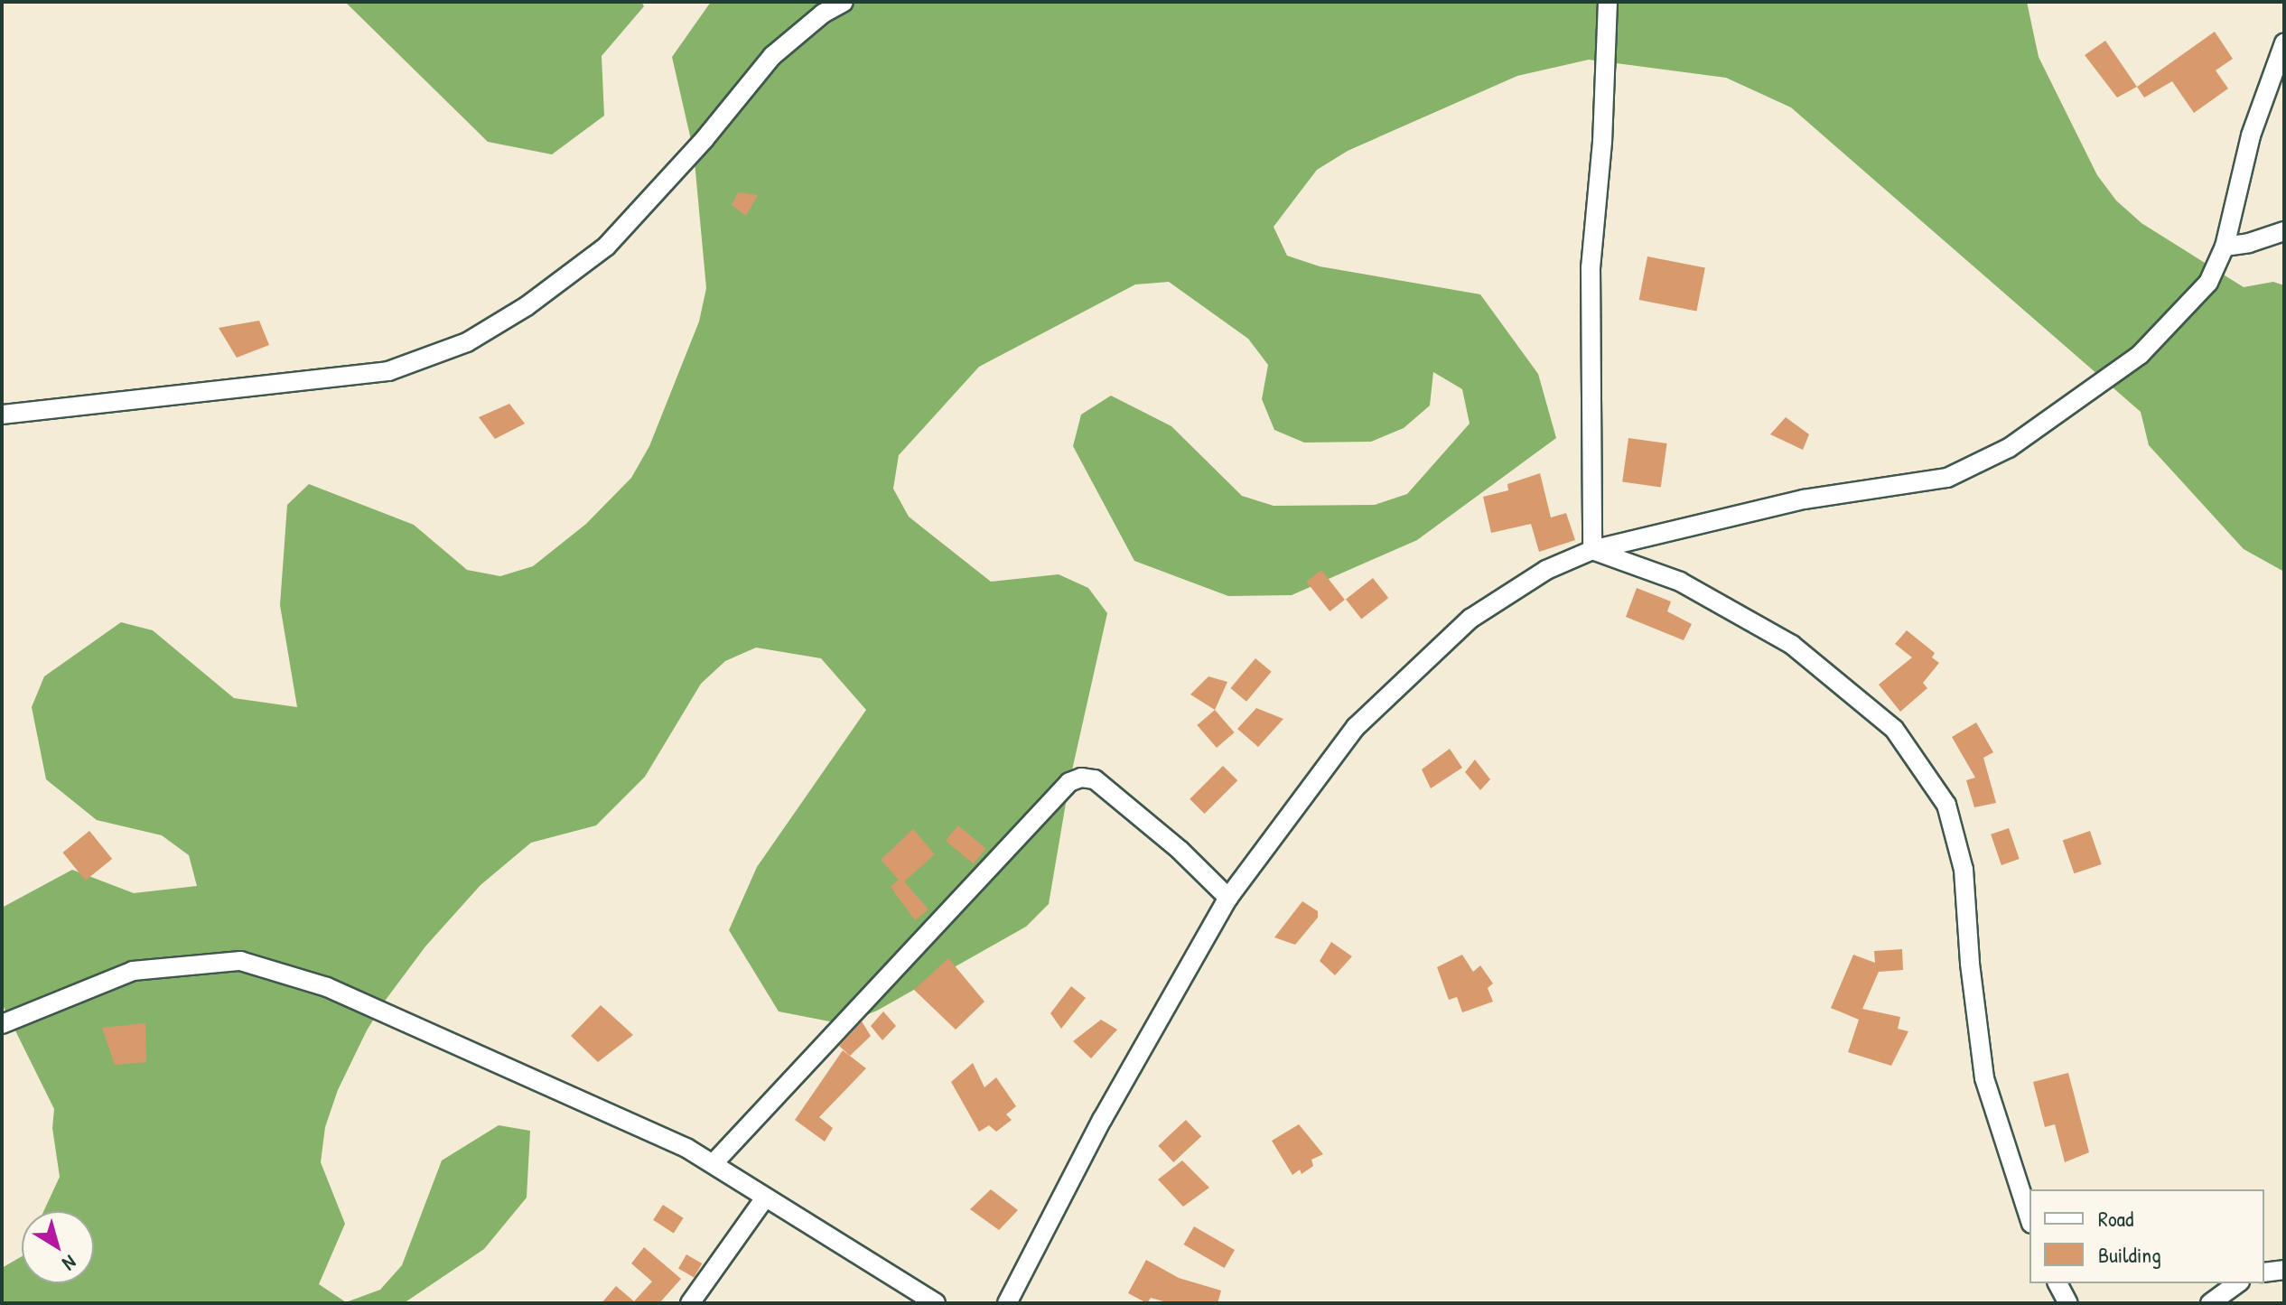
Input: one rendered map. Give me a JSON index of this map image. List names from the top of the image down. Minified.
{"legend":["Road","Building"],"north":"bottom right"}
